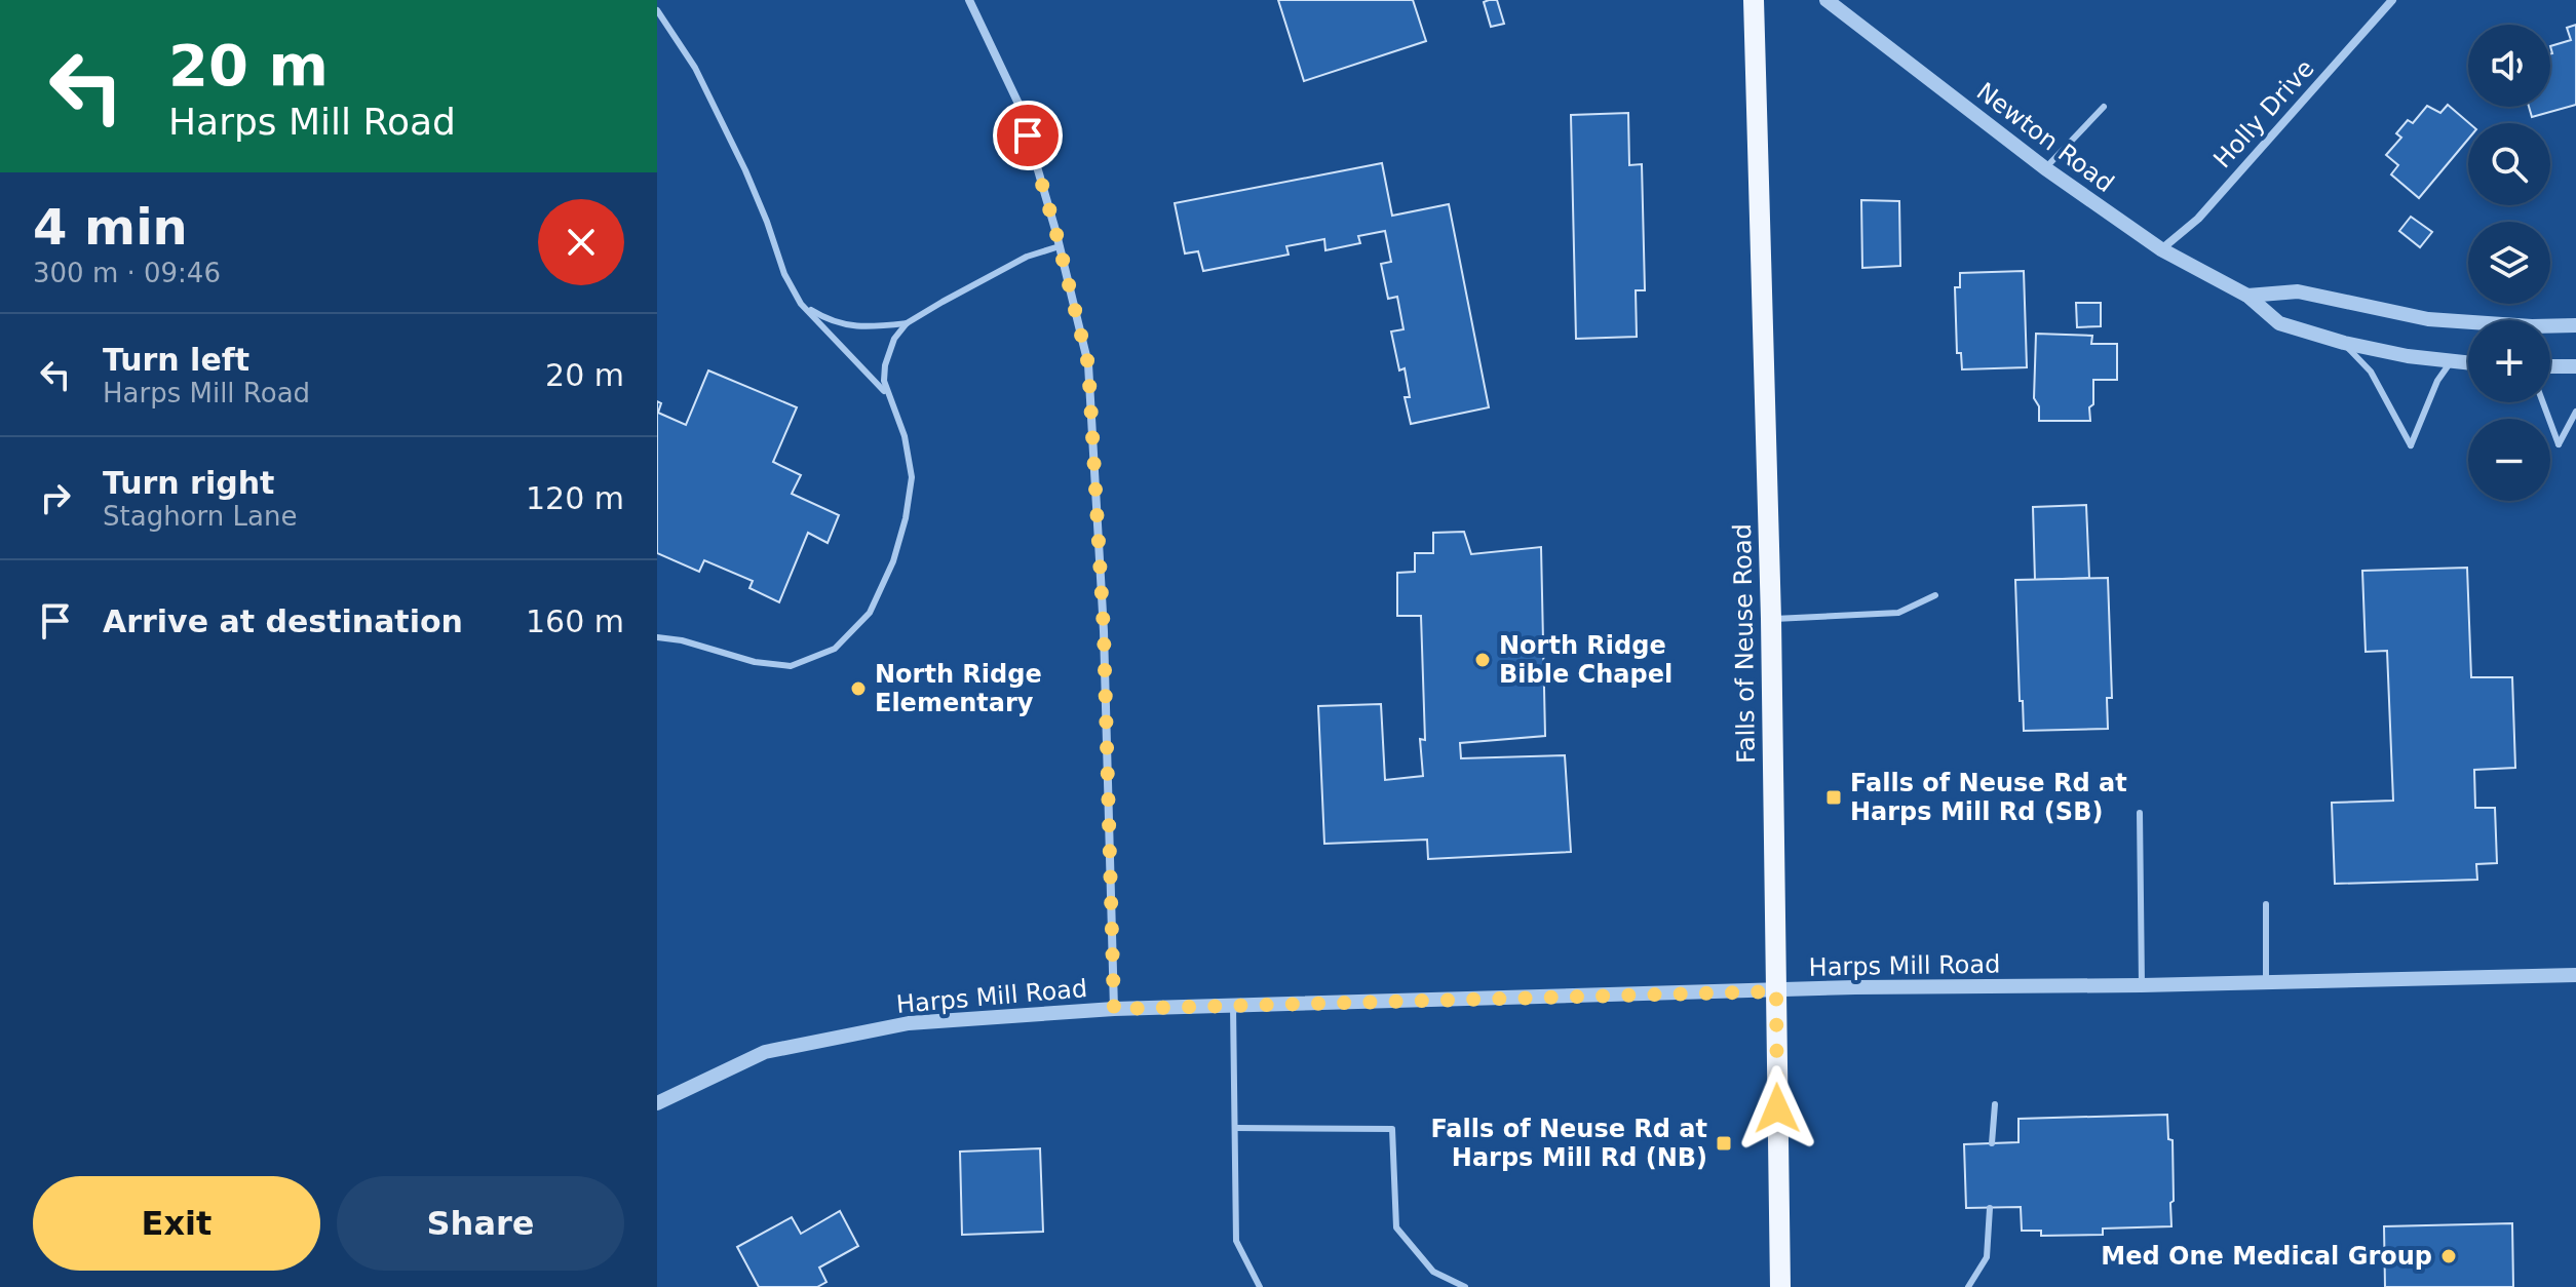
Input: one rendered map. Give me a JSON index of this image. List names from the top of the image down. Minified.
{"streets":{"main road":["Falls of Neuse Road"],"street":["Holly Drive","Newton Road","Harps Mill Road"]},"crossings":[["Holly Drive","Newton Road"],["Falls of Neuse Road","Harps Mill Road"]],"places":{"other":["North Ridge Bible Chapel","North Ridge Elementary","Med One Medical Group"],"transit":["Falls of Neuse Rd at Harps Mill Rd (SB)","Falls of Neuse Rd at Harps Mill Rd (NB)"]},"page":{"turn":["20 m","Harps Mill Road"],"map_buttons":["+","−"],"heading":["4 min","300 m · 09:46"],"list":[{"name":"Turn left","note":"Harps Mill Road","value":"20 m"},{"name":"Turn right","note":"Staghorn Lane","value":"120 m"},{"name":"Arrive at destination","value":"160 m"}],"buttons":["Exit","Share"]}}
